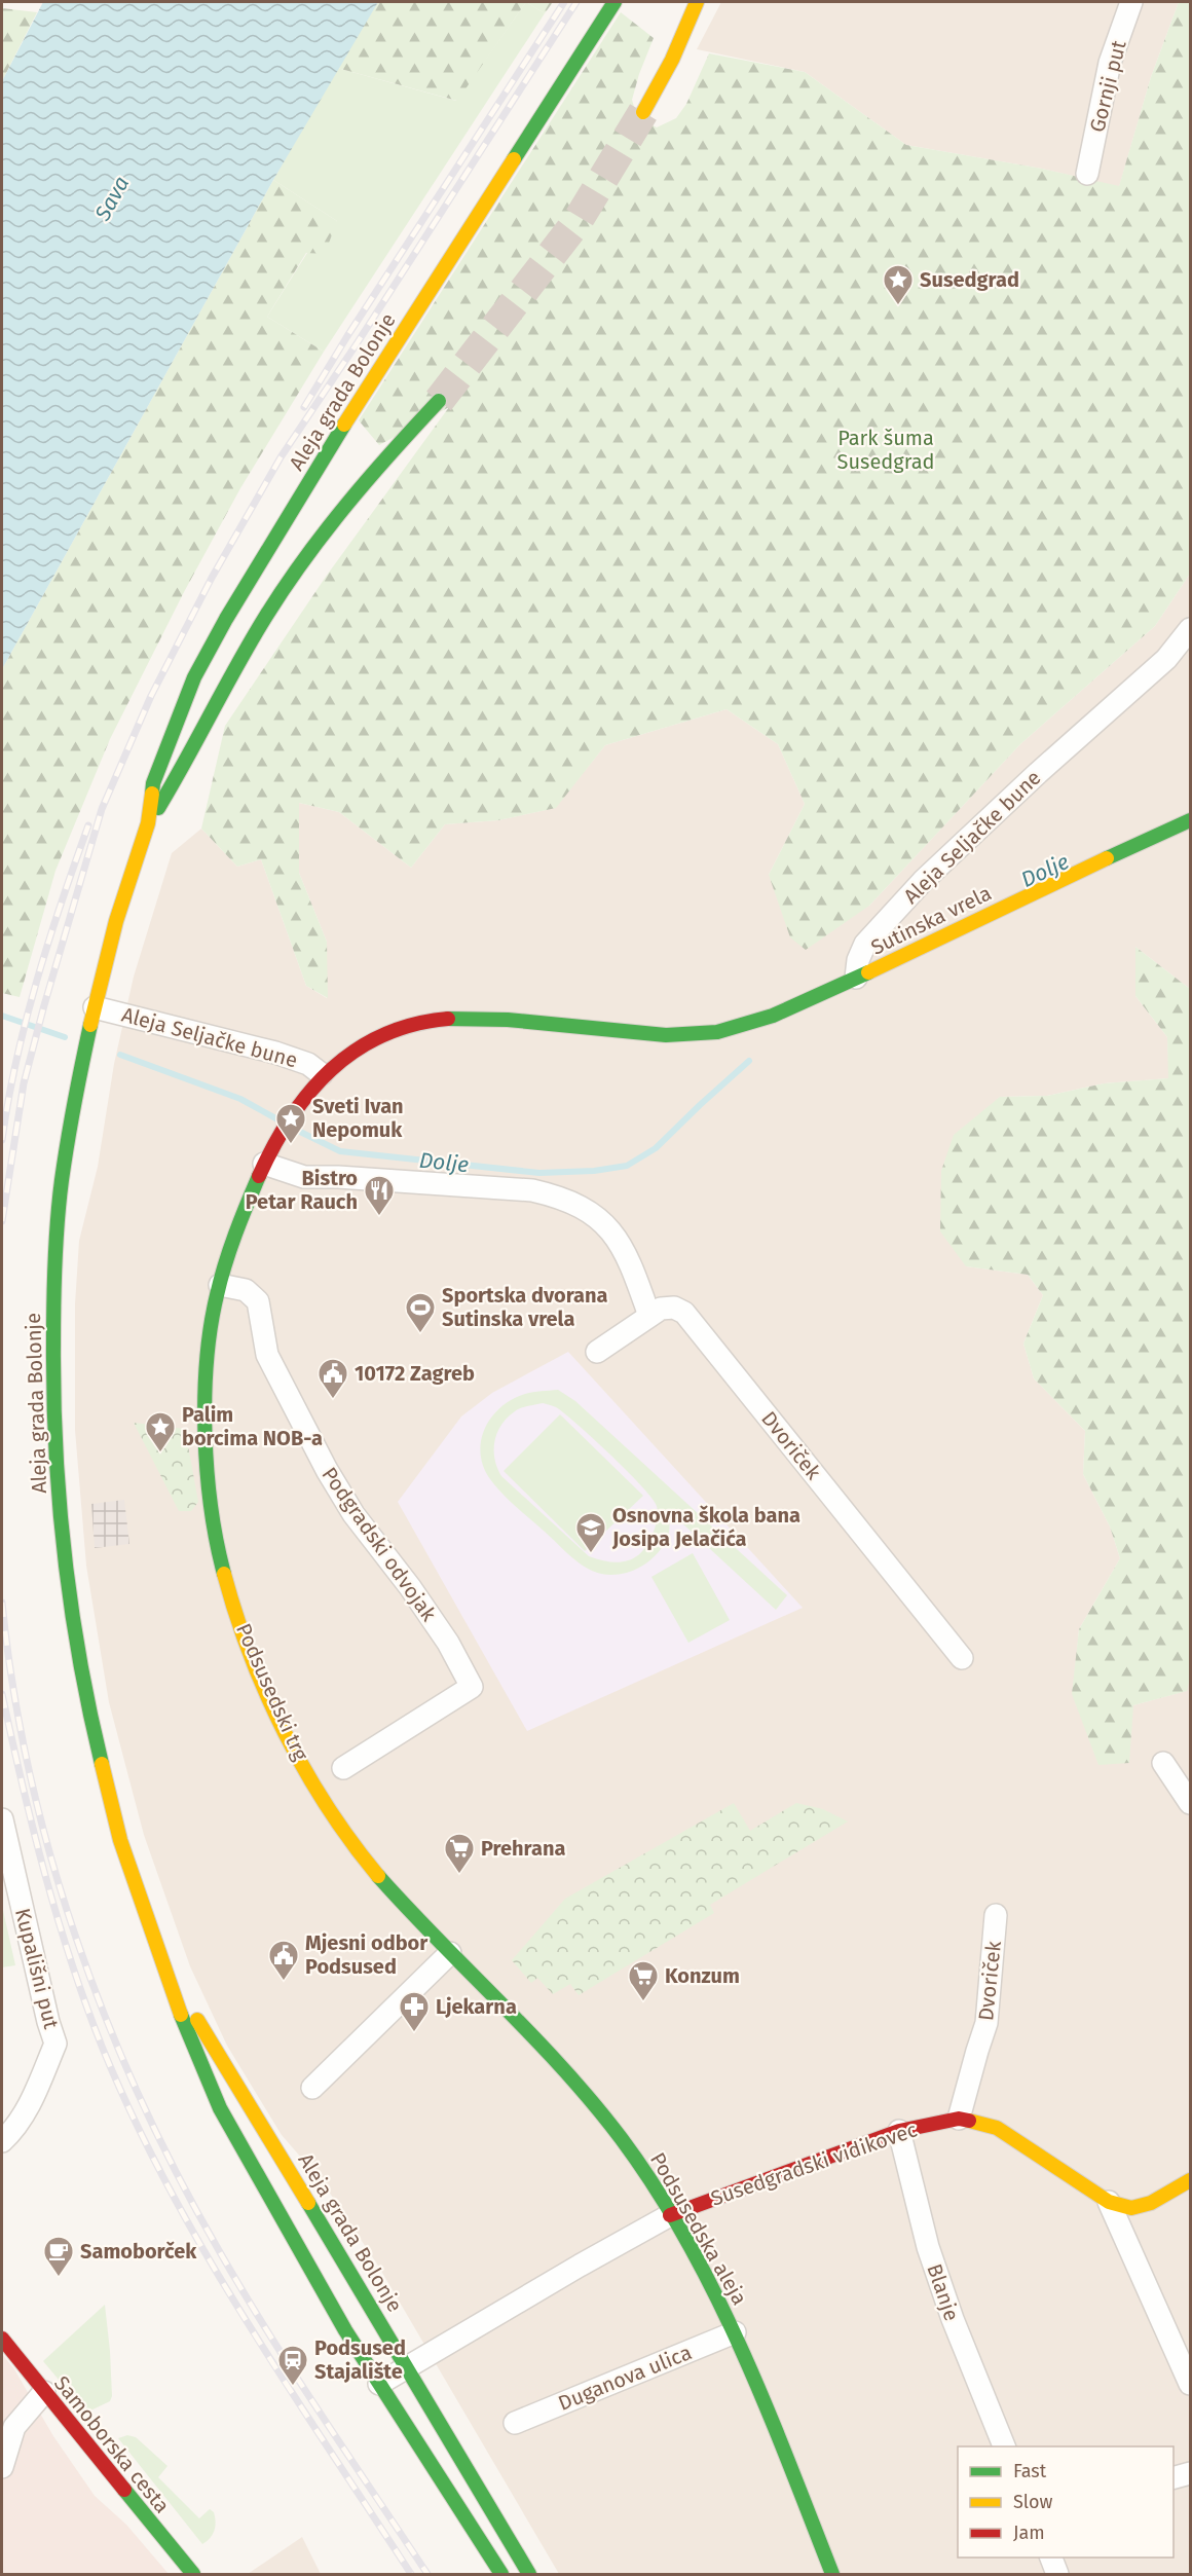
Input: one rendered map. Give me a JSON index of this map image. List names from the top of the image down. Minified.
{"streets":{"main road":["Aleja grada Bolonje","Aleja Seljačke bune","Sutinska vrela","Podsusedski trg","Susedgradski vidikovec","Podsusedska aleja","Samoborska cesta"],"street":["Gornji put","Dvoriček","Podgradski odvojak","Kupališni put","Blanje","Duganova ulica"]},"crossings":[["Aleja grada Bolonje","Aleja Seljačke bune"],["Aleja grada Bolonje","Susedgradski vidikovec"],["Aleja Seljačke bune","Sutinska vrela"],["Aleja Seljačke bune","Podsusedski trg"],["Dvoriček","Susedgradski vidikovec"],["Podgradski odvojak","Podsusedski trg"],["Podsusedski trg","Podsusedska aleja"],["Susedgradski vidikovec","Podsusedska aleja"],["Susedgradski vidikovec","Blanje"],["Podsusedska aleja","Duganova ulica"]],"water":["Sava","Dolje"],"parks":["Park šuma Susedgrad"],"places":{"place":["Susedgrad","Sveti Ivan Nepomuk","Palim borcima NOB-a"],"restaurant":["Bistro Petar Rauch"],"sports":["Sportska dvorana Sutinska vrela"],"public building":["10172 Zagreb","Mjesni odbor Podsused"],"school or university":["Osnovna škola bana Josipa Jelačića"],"supermarket":["Prehrana","Konzum"],"pharmacy":["Ljekarna"],"cafe":["Samoborček"],"station":["Podsused Stajalište"]},"legend":["Fast","Slow","Jam"]}
